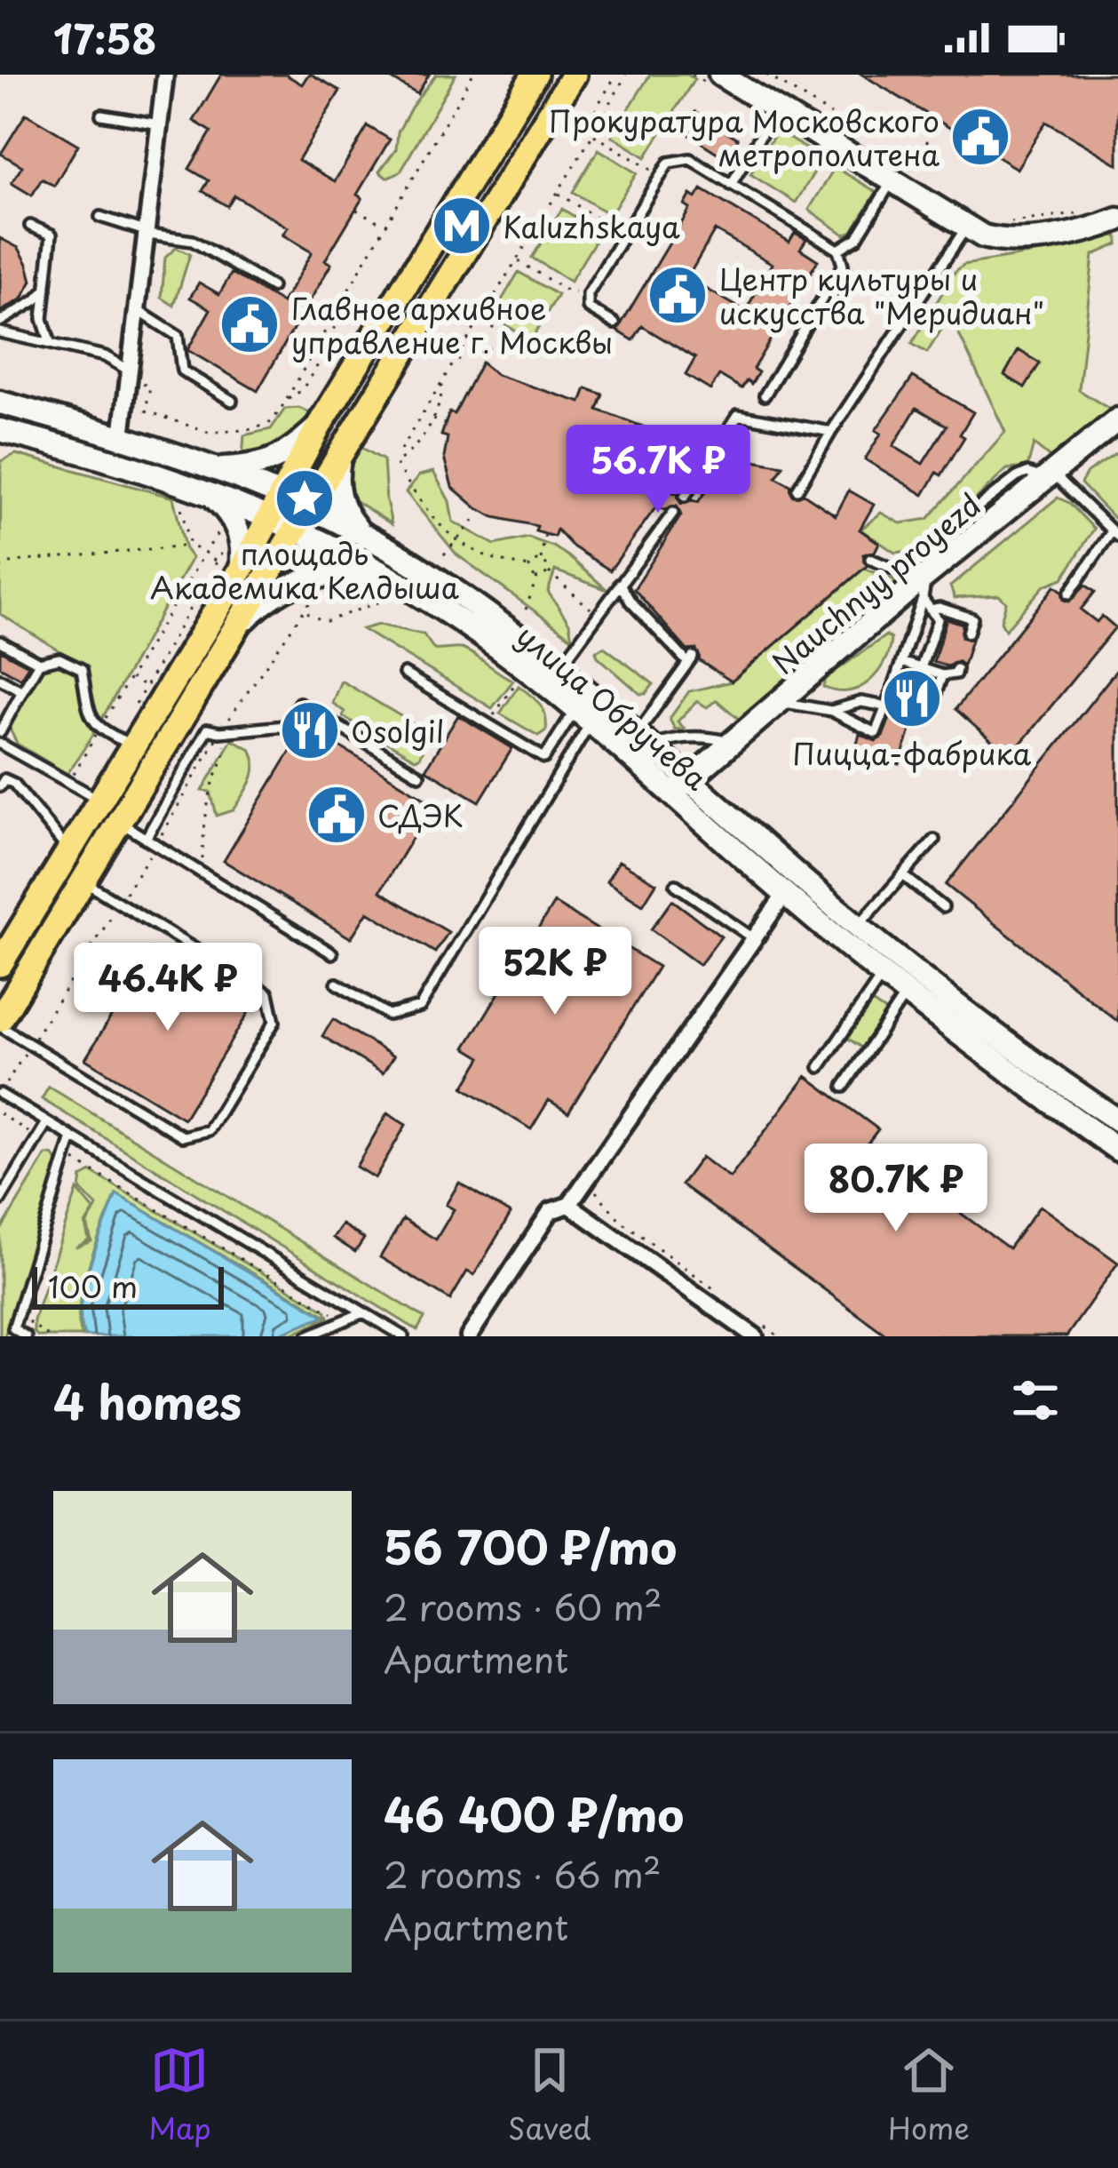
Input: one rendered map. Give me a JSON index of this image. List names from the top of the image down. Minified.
{"streets":{"main road":["Nauchnyy proyezd","улица Обручева"]},"crossings":[["Nauchnyy proyezd","улица Обручева"]],"places":{"public building":["Прокуратура Московского метрополитена","Центр культуры и искусства \"Меридиан\"","Главное архивное управление г. Москвы","СДЭК"],"metro station":["Kaluzhskaya"],"place":["площадь Академика Келдыша"],"restaurant":["Пицца-фабрика","Osolgil"]},"scale_bar":"100 m","page":{"status":"17:58","price":["56.7K ₽","52K ₽","46.4K ₽","80.7K ₽"],"scale":"100 m","heading":"4 homes","list":[{"name":"56 700 ₽/mo","note":"2 rooms · 60 m² · Apartment"},{"name":"46 400 ₽/mo","note":"2 rooms · 66 m² · Apartment"}],"tabs":["Map","Saved","Home"]}}
